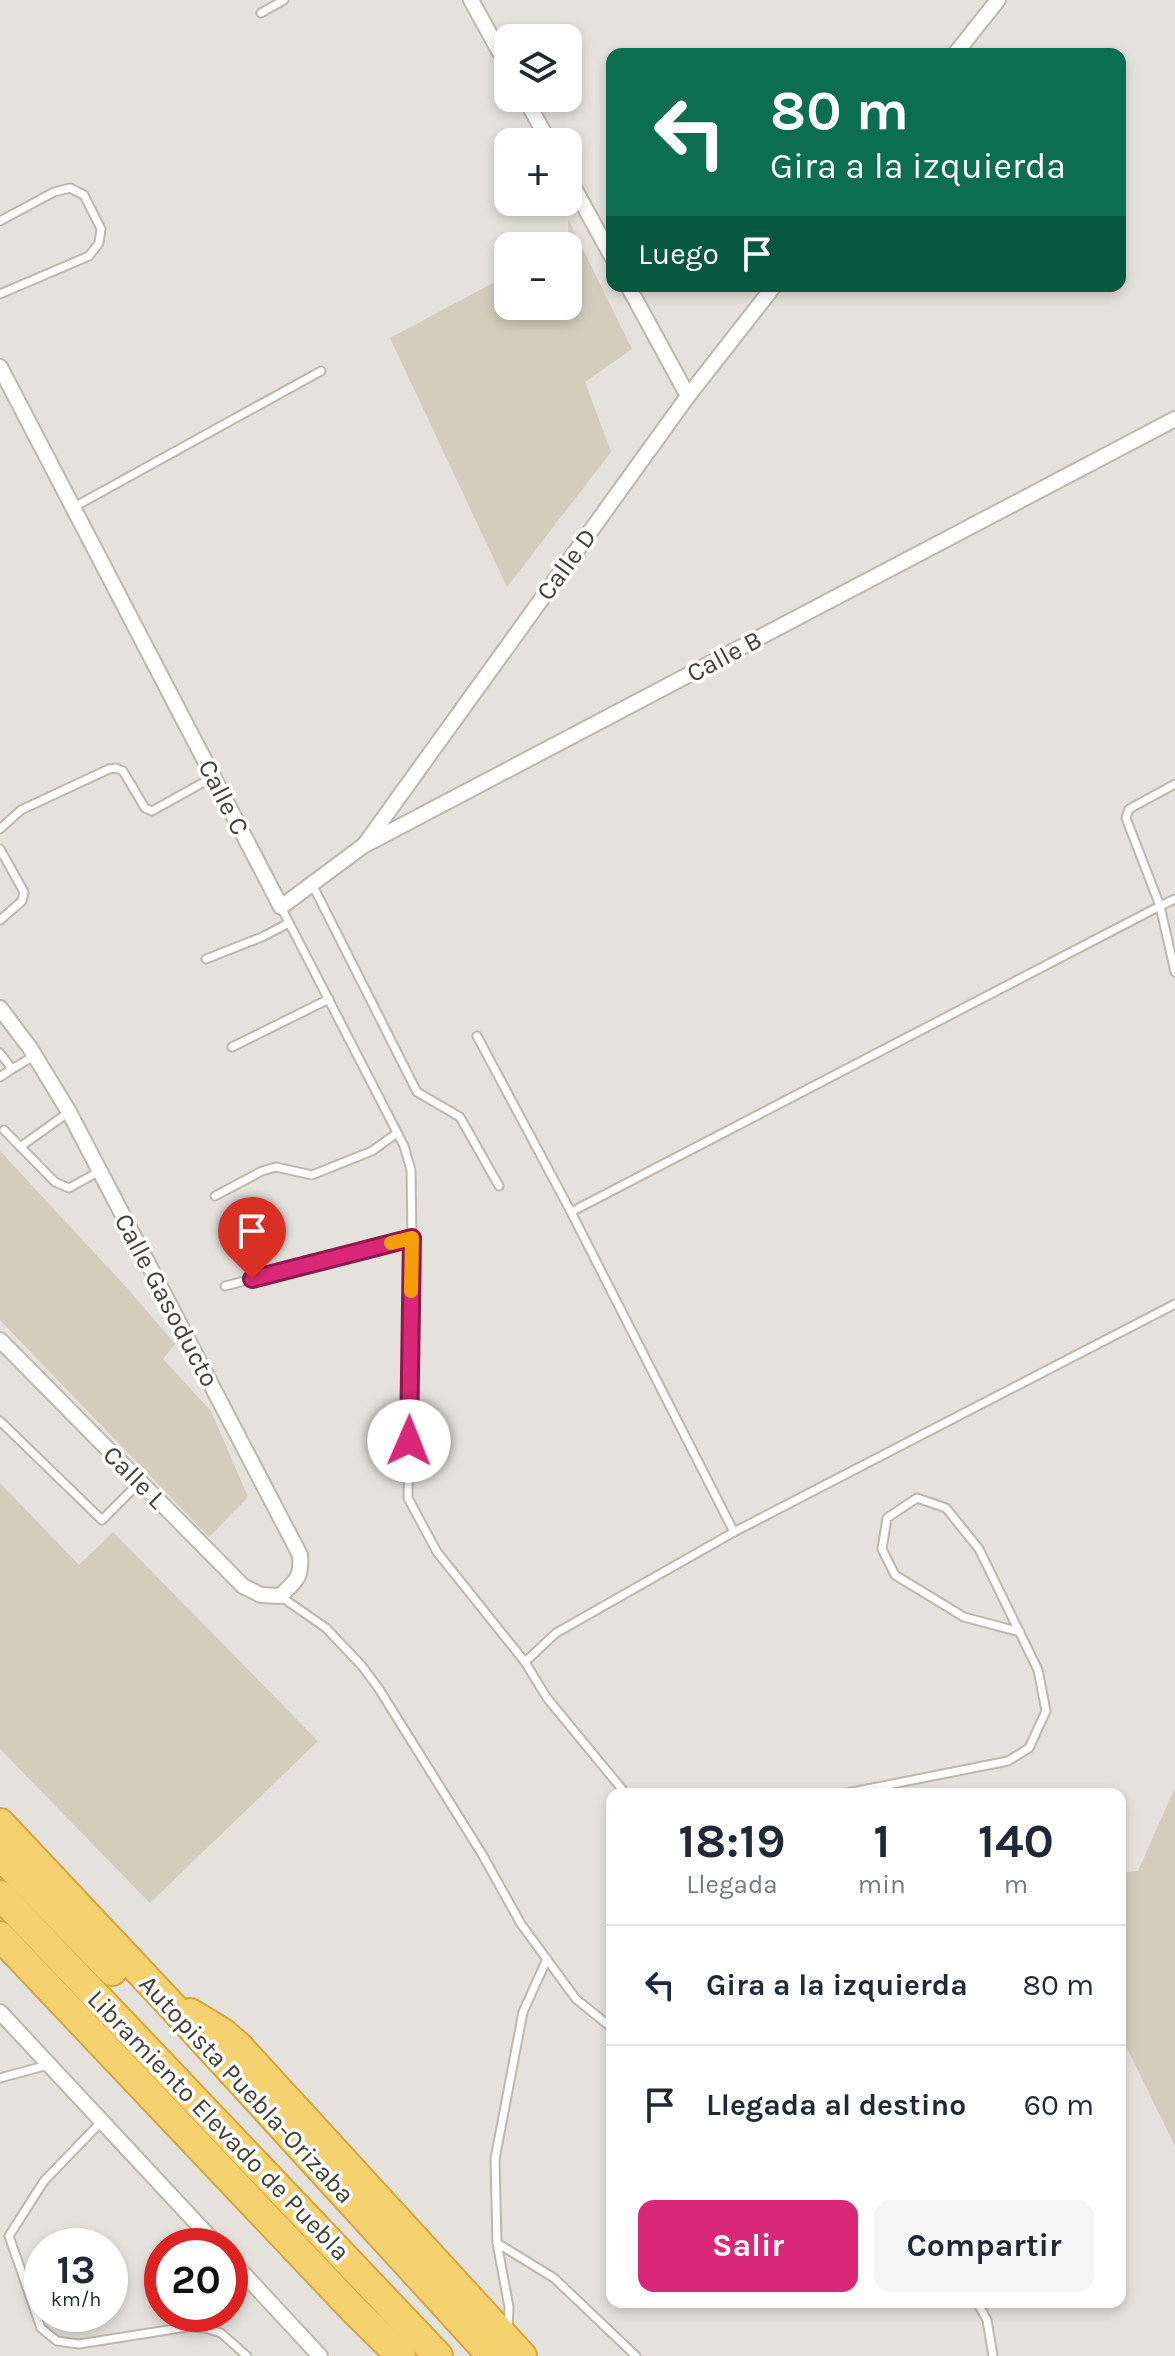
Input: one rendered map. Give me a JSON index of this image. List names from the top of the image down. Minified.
{"streets":{"highway":["Autopista Puebla-Orizaba","Libramiento Elevado de Puebla"],"street":["Calle D","Calle B","Calle C","Calle Gasoducto","Calle L"]},"crossings":[["Calle D","Calle B"],["Calle B","Calle C"],["Calle Gasoducto","Calle L"]],"page":{"map_buttons":["+","−"],"turn":["80 m","Gira a la izquierda"],"then":"Luego","eta":["18:19","Llegada","1","min","140","m"],"list":[{"name":"Gira a la izquierda","value":"80 m"},{"name":"Llegada al destino","value":"60 m"}],"buttons":["Salir","Compartir"],"speed":"13 km/h","limit":"20"}}
